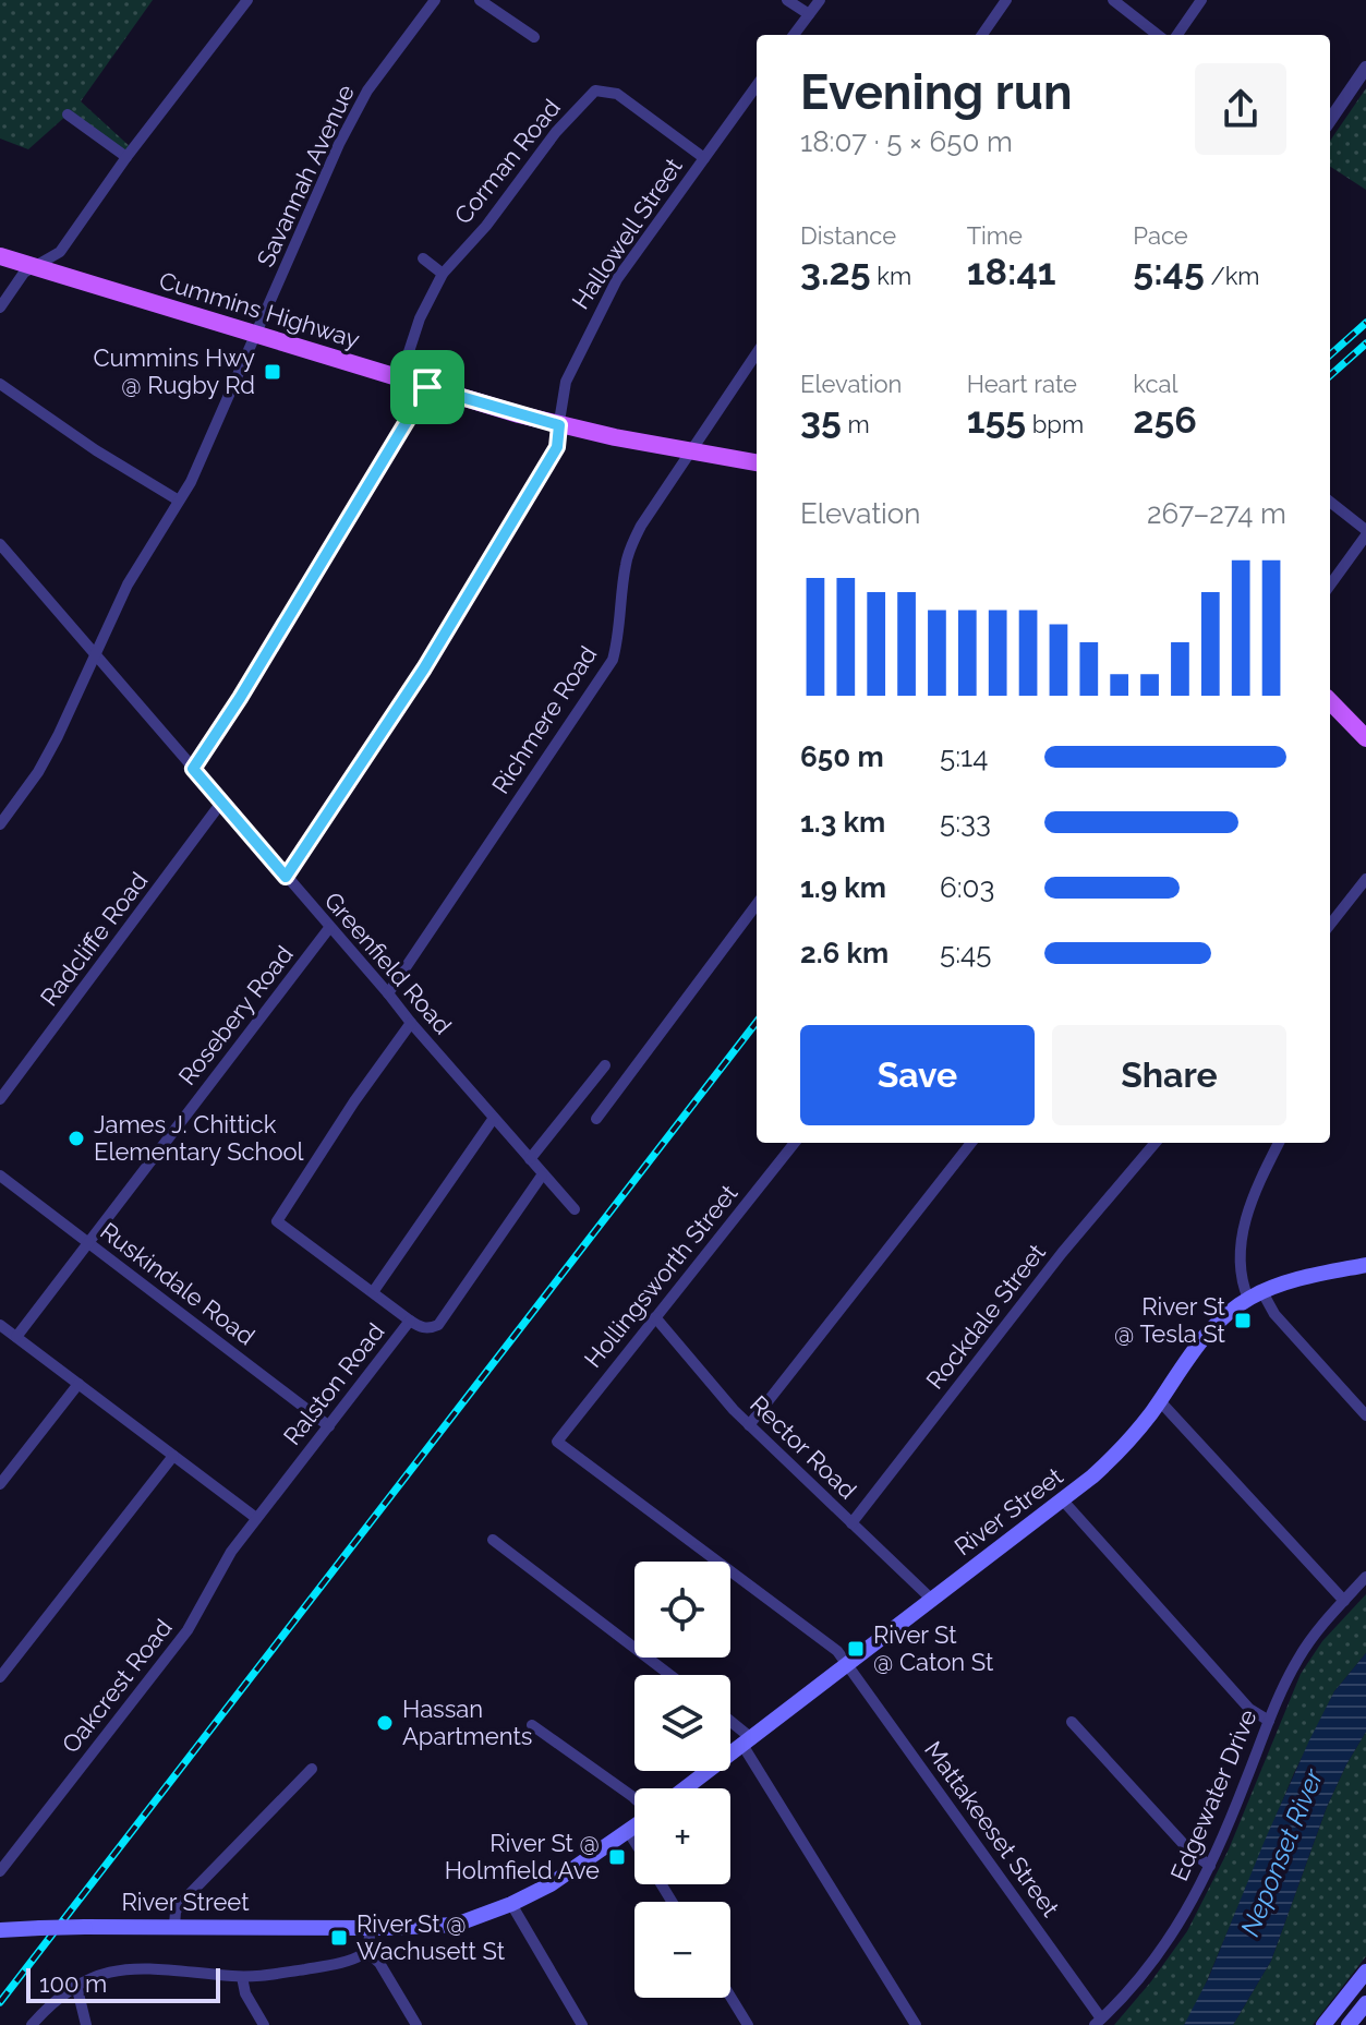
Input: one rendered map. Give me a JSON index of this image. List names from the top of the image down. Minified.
{"streets":{"main road":["Cummins Highway","River Street"],"street":["Corman Road","Savannah Avenue","Hallowell Street","Richmere Road","Radcliffe Road","Greenfield Road","Rosebery Road","Hollingsworth Street","Ruskindale Road","Rockdale Street","Ralston Road","Rector Road","Oakcrest Road","Edgewater Drive","Mattakeeset Street"]},"crossings":[["Corman Road","Hallowell Street"],["Corman Road","Cummins Highway"],["Savannah Avenue","Cummins Highway"],["Savannah Avenue","Greenfield Road"],["Hallowell Street","Cummins Highway"],["Hallowell Street","Greenfield Road"],["Cummins Highway","Richmere Road"],["Richmere Road","Greenfield Road"],["Radcliffe Road","Greenfield Road"],["Greenfield Road","Rosebery Road"],["Greenfield Road","Ralston Road"],["Rosebery Road","Ruskindale Road"],["Hollingsworth Street","Rector Road"],["Hollingsworth Street","Mattakeeset Street"],["Ruskindale Road","Ralston Road"],["Rockdale Street","Rector Road"],["Ralston Road","Oakcrest Road"],["Rector Road","River Street"],["River Street","Mattakeeset Street"],["Edgewater Drive","Mattakeeset Street"]],"water":["Neponset River"],"places":{"transit":["Cummins Hwy @ Rugby Rd","River St @ Tesla St","River St @ Caton St","River St @ Holmfield Ave","River St @ Wachusett St"],"other":["James J. Chittick Elementary School","Hassan Apartments"]},"scale_bar":"100 m","page":{"heading":["Evening run","18:07 · 5 × 650 m"],"stats":[["Distance","3.25 km"],["Time","18:41"],["Pace","5:45 /km"],["Elevation","35 m"],["Heart rate","155 bpm"],["kcal","256"]],"chart":["Elevation","267–274 m"],"list":[{"name":"650 m","note":"5:14"},{"name":"1.3 km","note":"5:33"},{"name":"1.9 km","note":"6:03"},{"name":"2.6 km","note":"5:45"}],"buttons":["Save","Share"],"map_buttons":["+","−"],"scale":"100 m"}}
